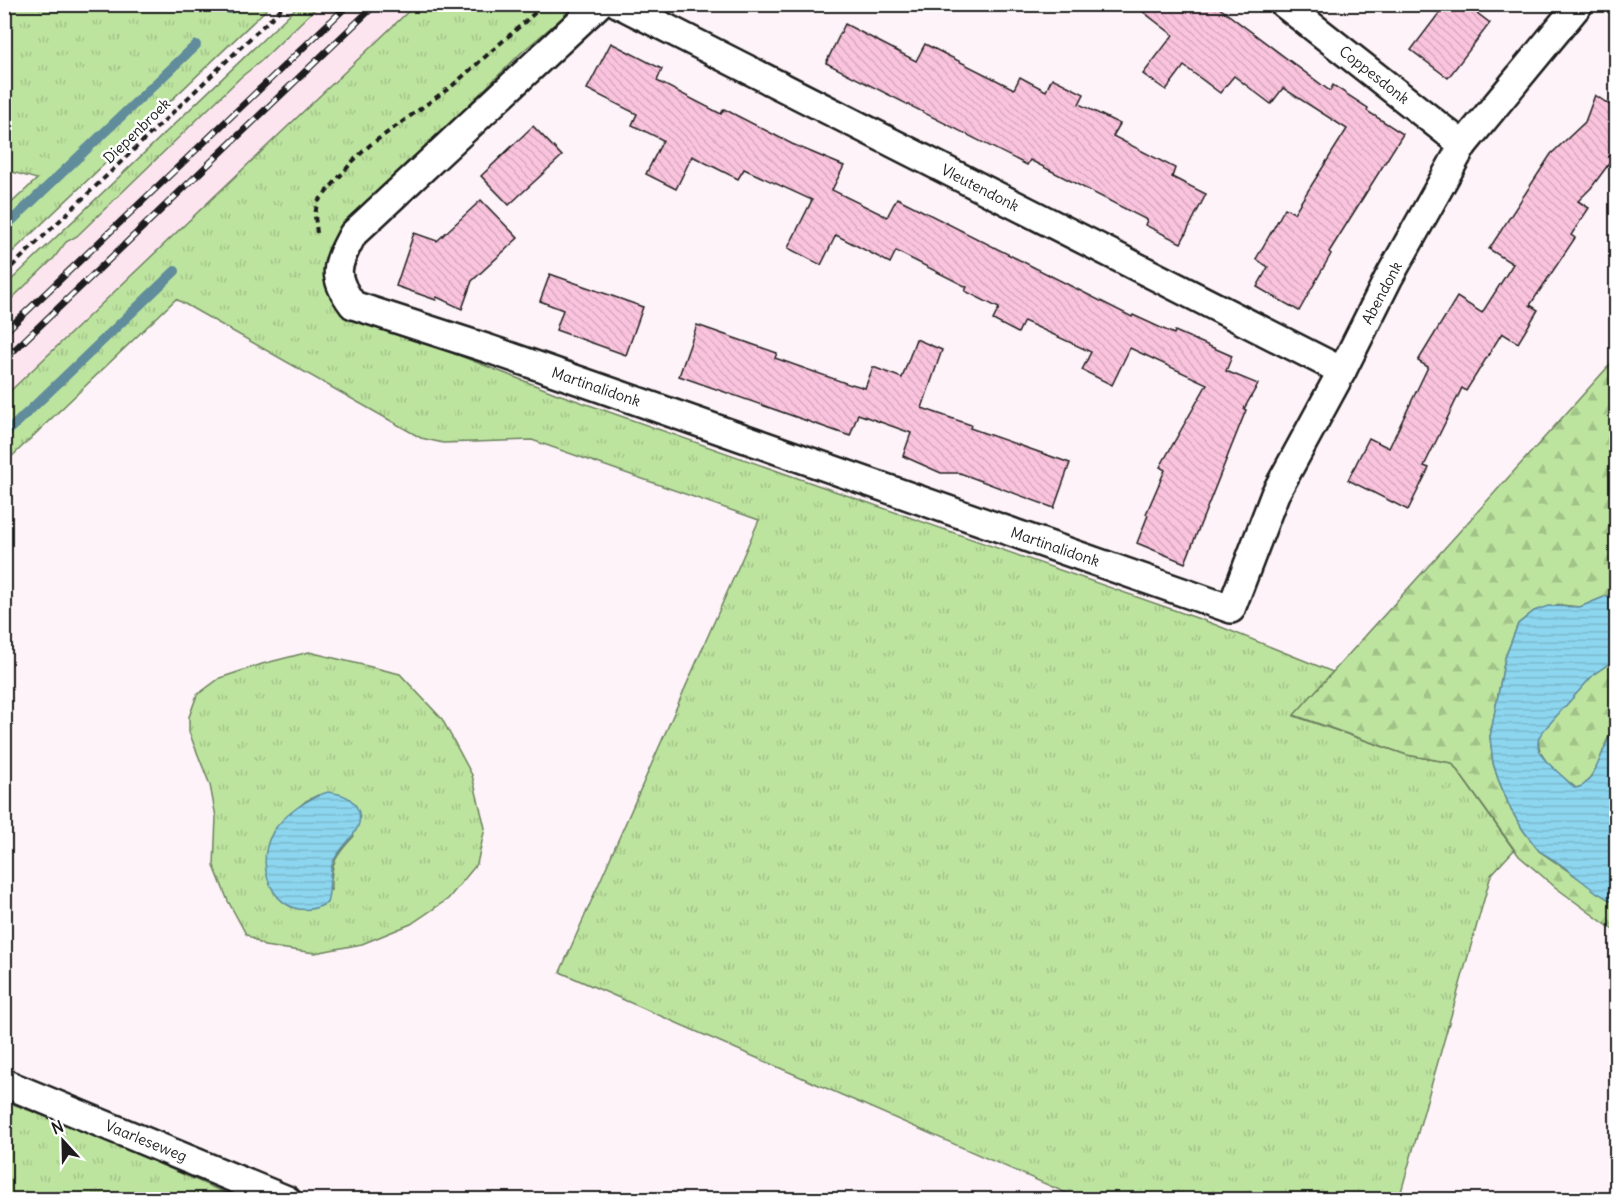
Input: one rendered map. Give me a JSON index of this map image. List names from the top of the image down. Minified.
{"streets":{"street":["Coppesdonk","Vleutendonk","Abendonk","Martinalidonk","Vaarleseweg"],"path":["Diepenbroek"]},"crossings":[["Coppesdonk","Abendonk"],["Vleutendonk","Abendonk"],["Abendonk","Martinalidonk"]],"north":"top"}
